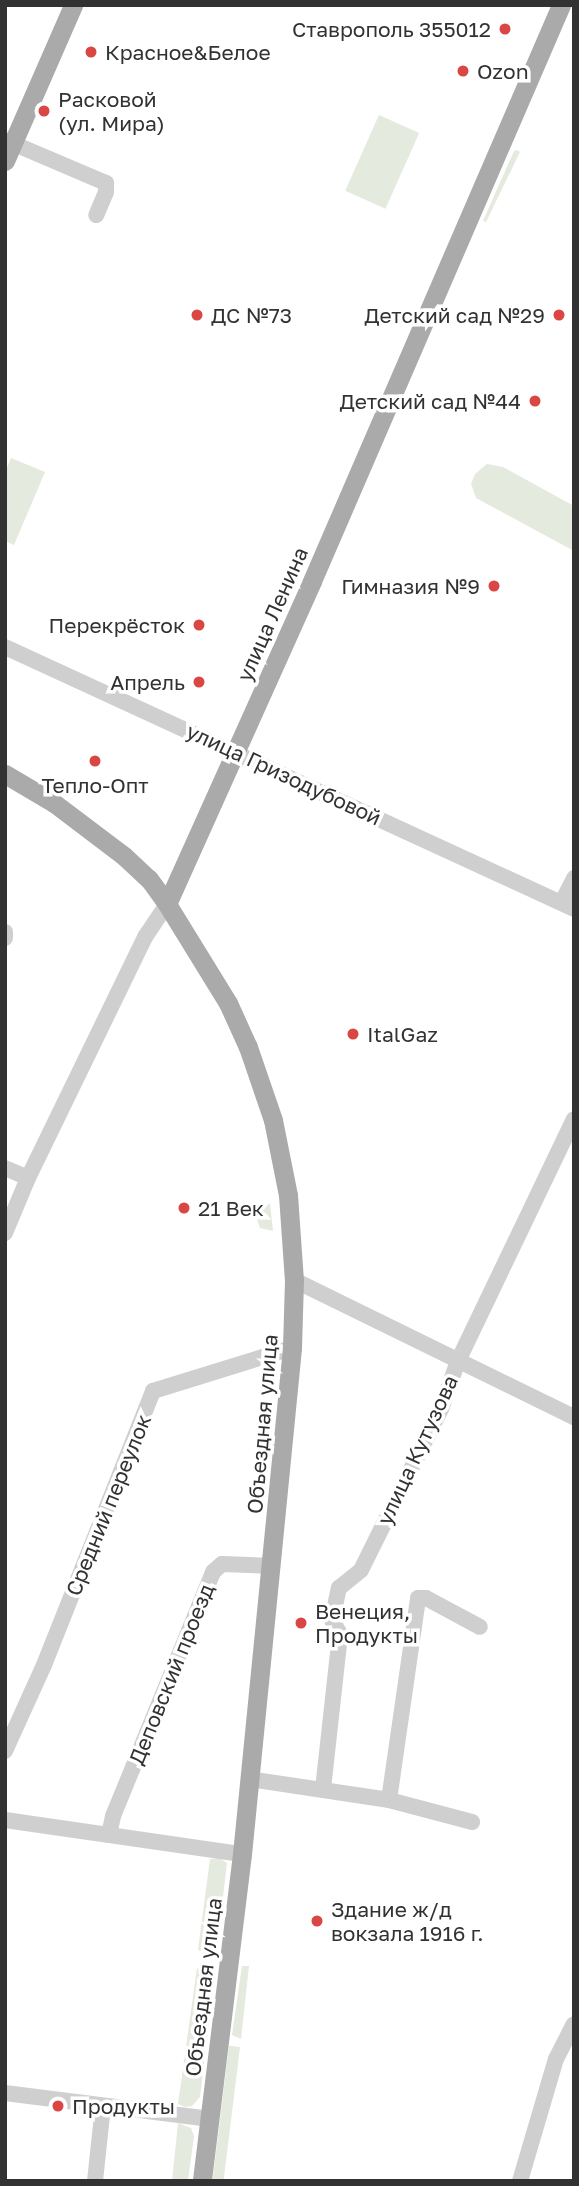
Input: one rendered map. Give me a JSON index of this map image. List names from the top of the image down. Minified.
{"streets":{"main road":["улица Ленина","Объездная улица"],"street":["улица Гризодубовой","улица Кутузова","Средний переулок","Деповский проезд"]},"crossings":[["улица Ленина","улица Гризодубовой"],["улица Ленина","Объездная улица"],["Объездная улица","Средний переулок"],["Объездная улица","Деповский проезд"]],"places":["Ставрополь 355012","Красное&Белое","Ozon","Расковой (ул. Мира)","ДС №73","Детский сад №29","Детский сад №44","Гимназия №9","Перекрёсток","Апрель","Тепло-Опт","ItalGaz","21 Век","Венеция, Продукты","Здание ж/д вокзала 1916 г.","Продукты"]}
